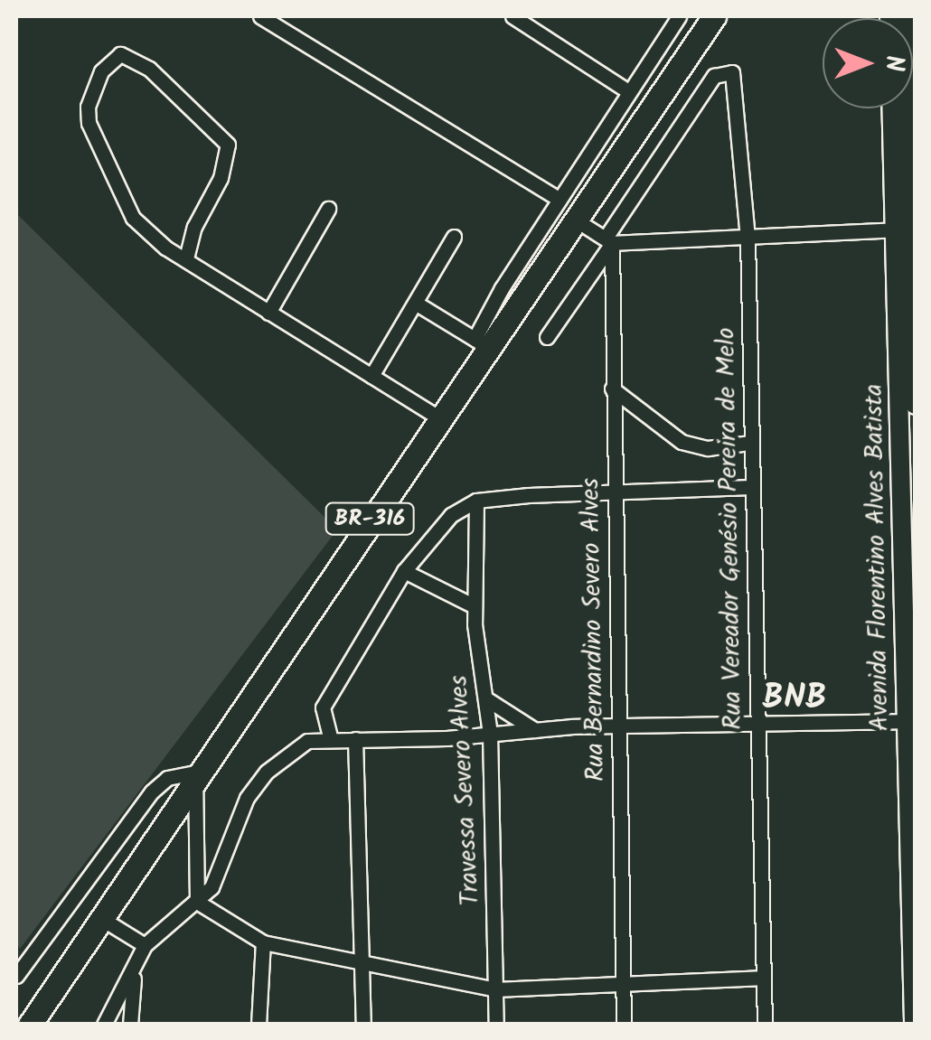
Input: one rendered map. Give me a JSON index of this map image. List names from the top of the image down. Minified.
{"streets":{"highway":["BR-316"],"main road":["Avenida Florentino Alves Batista"],"street":["Rua Vereador Genésio Pereira de Melo","Rua Bernardino Severo Alves","Travessa Severo Alves"]},"crossings":[["Rua Vereador Genésio Pereira de Melo","Rua Bernardino Severo Alves"]],"districts":["BNB"],"north":"right"}
